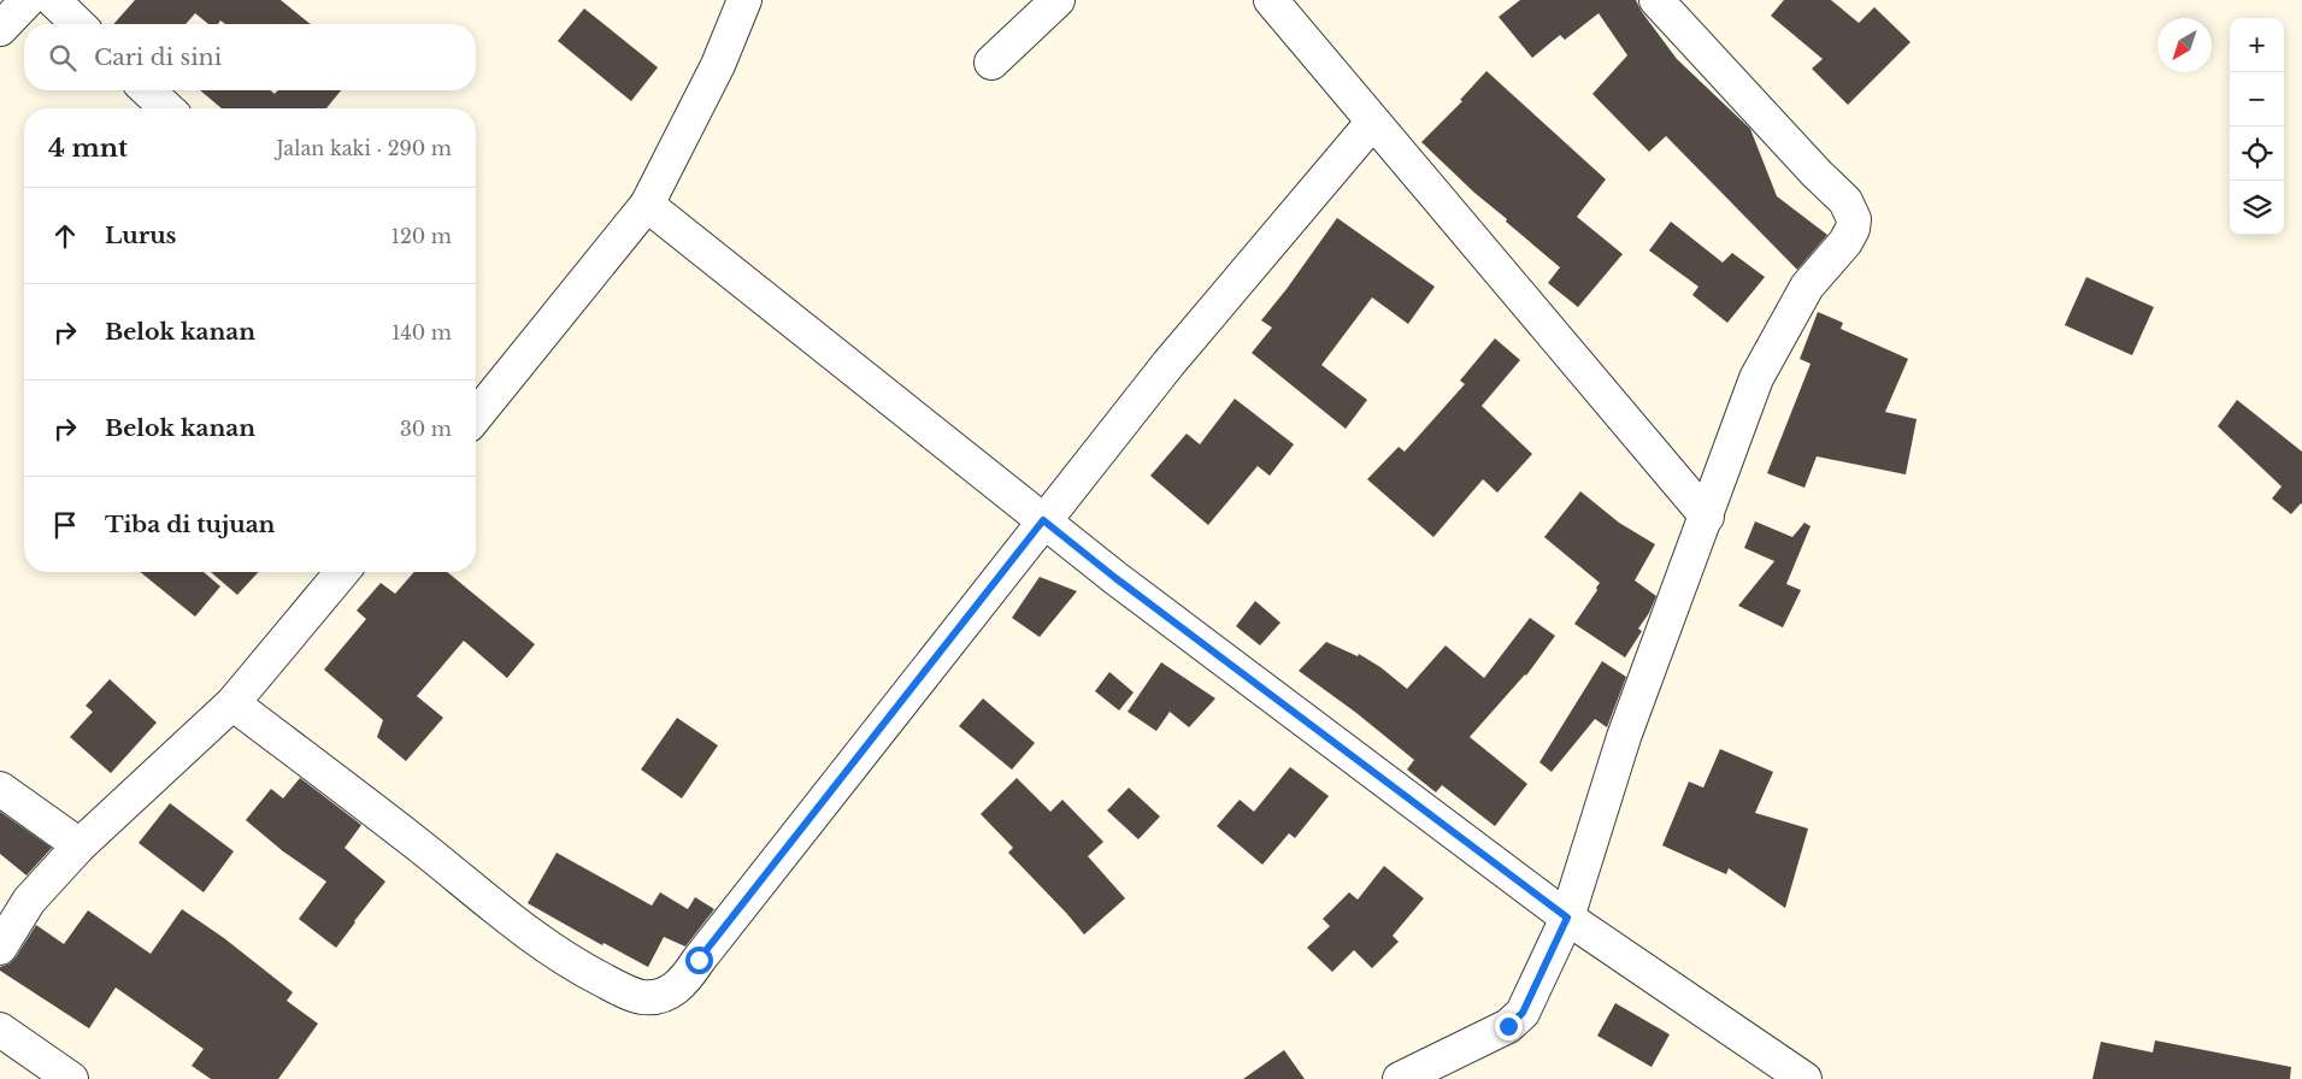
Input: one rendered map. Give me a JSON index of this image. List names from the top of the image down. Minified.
{"north":"bottom left","page":{"map_buttons":["+","−"],"search":"Cari di sini","heading":["4 mnt","Jalan kaki · 290 m"],"list":[["Lurus","120 m"],["Belok kanan","140 m"],["Belok kanan","30 m"],"Tiba di tujuan"]}}
